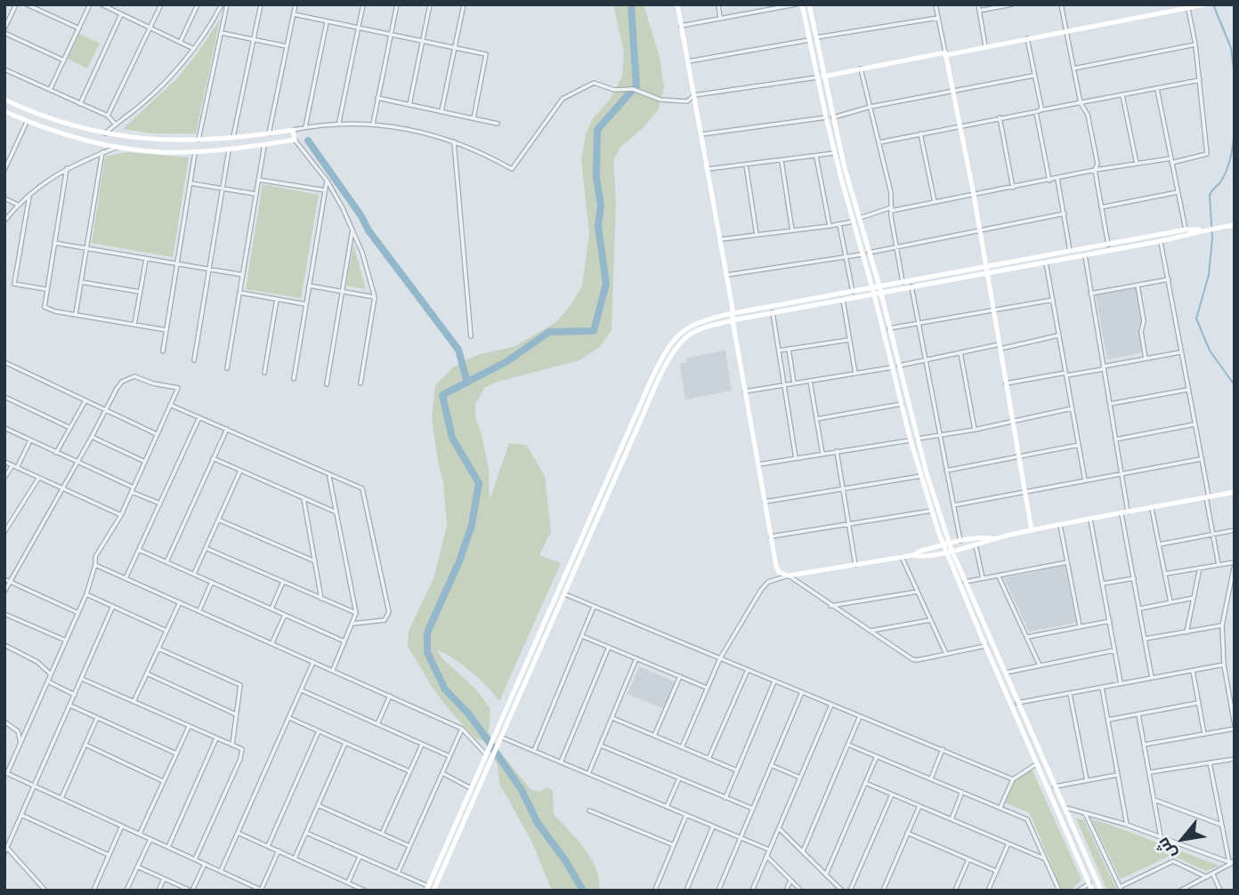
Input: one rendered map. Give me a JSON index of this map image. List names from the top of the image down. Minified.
{"north":"bottom left"}
